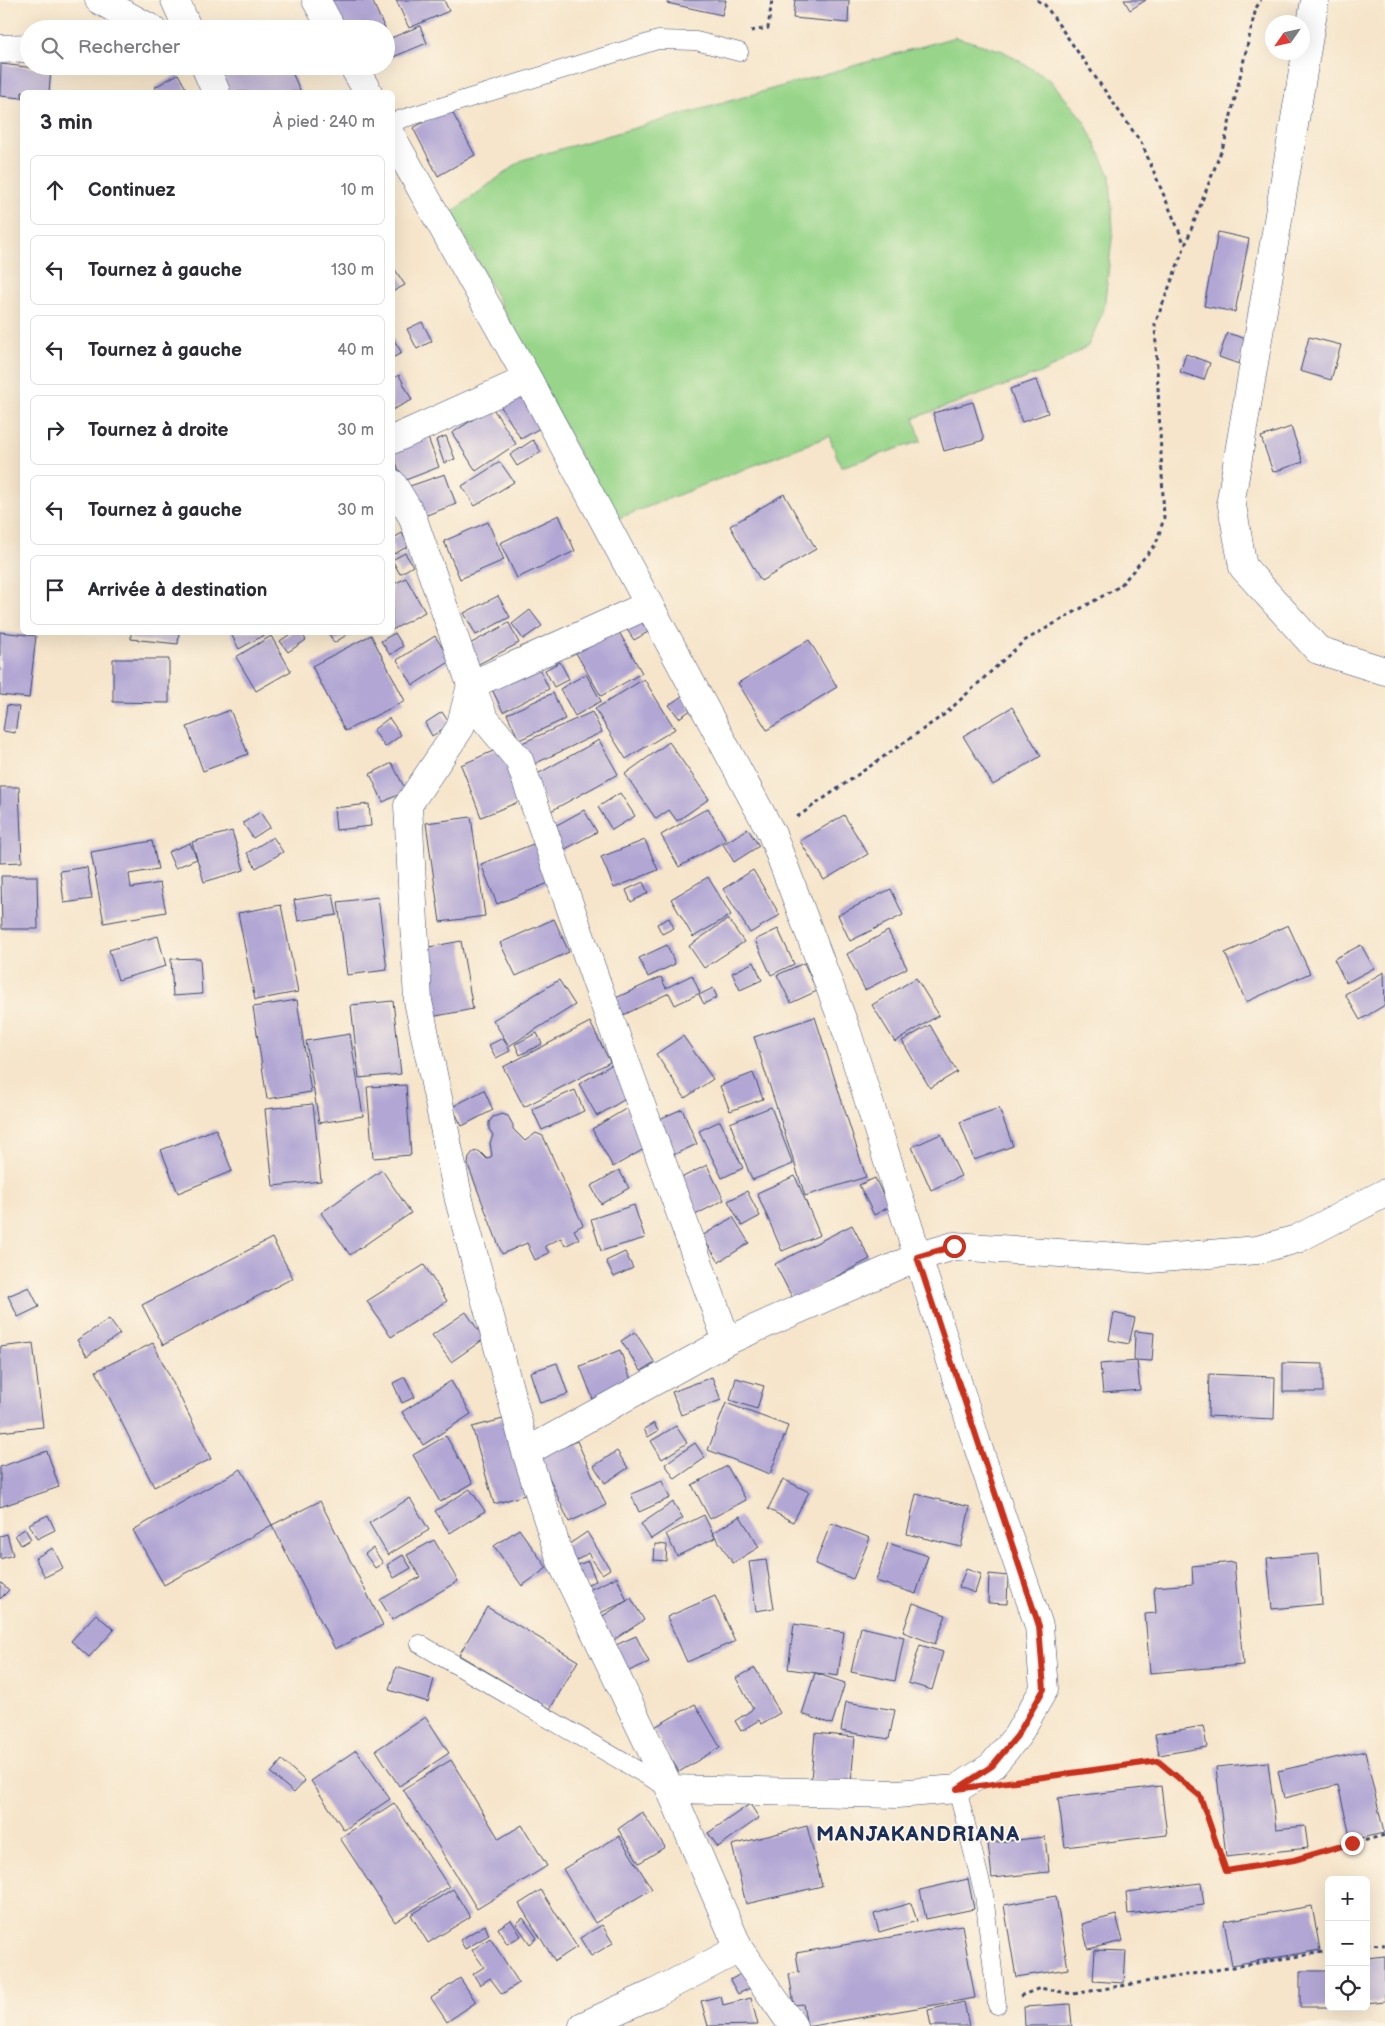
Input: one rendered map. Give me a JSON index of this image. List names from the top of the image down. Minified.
{"districts":["MANJAKANDRIANA"],"north":"bottom left","page":{"search":"Rechercher","heading":["3 min","À pied · 240 m"],"list":[["Continuez","10 m"],["Tournez à gauche","130 m"],["Tournez à gauche","40 m"],["Tournez à droite","30 m"],["Tournez à gauche","30 m"],"Arrivée à destination"],"map_buttons":["+","−"]}}
